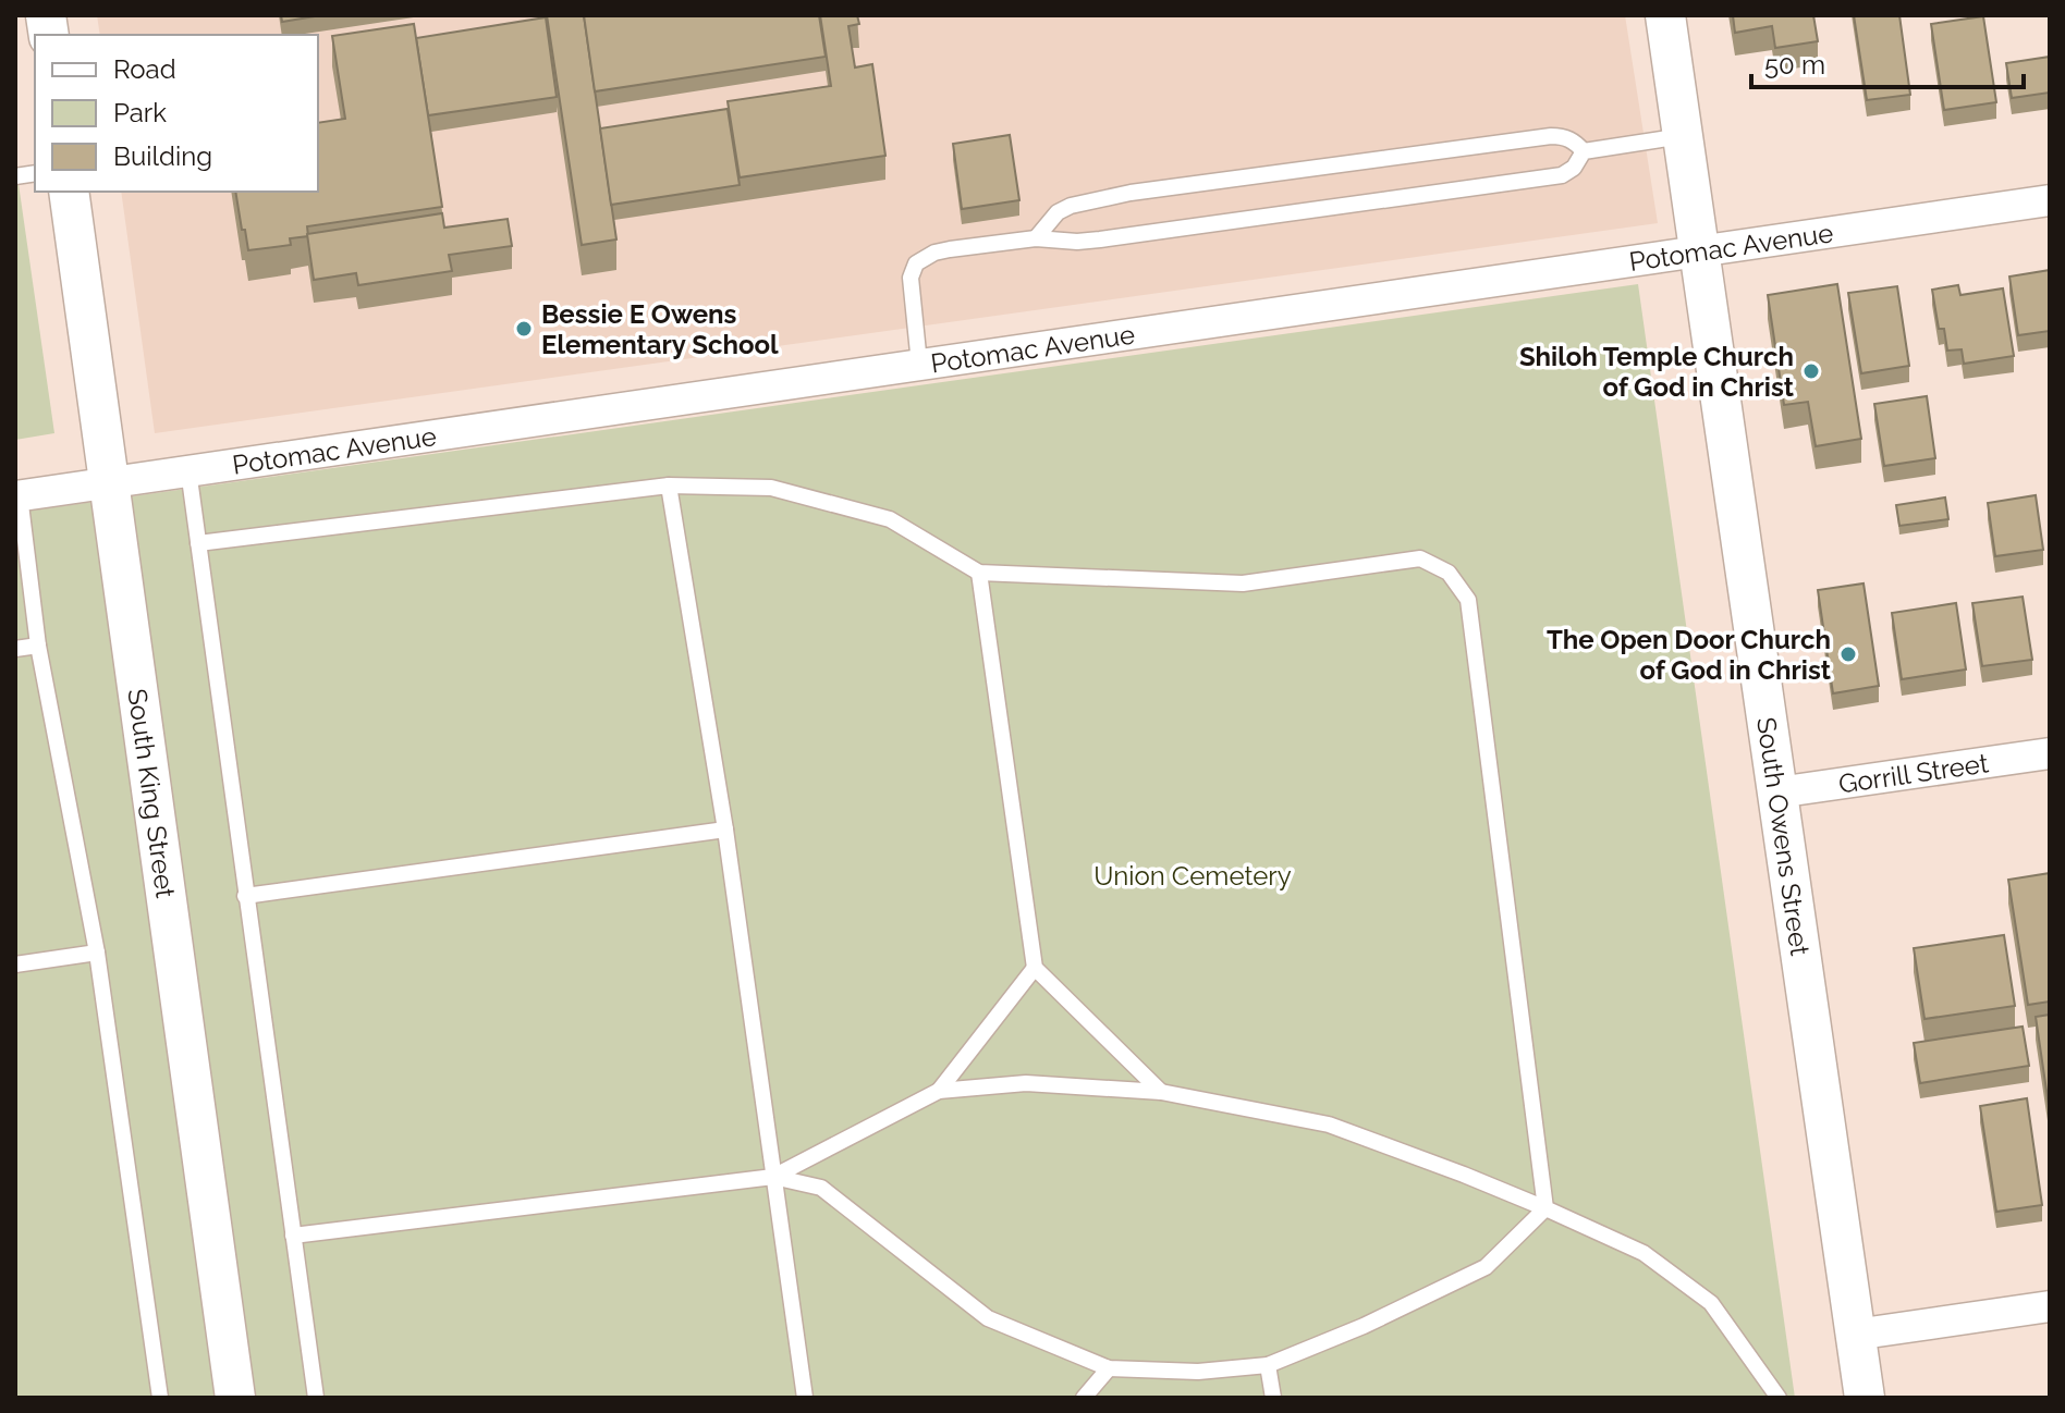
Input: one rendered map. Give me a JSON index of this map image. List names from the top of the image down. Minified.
{"streets":{"street":["Potomac Avenue","Gorrill Street","South King Street","South Owens Street"]},"crossings":[["Potomac Avenue","South King Street"],["Potomac Avenue","South Owens Street"],["Gorrill Street","South Owens Street"]],"parks":["Union Cemetery"],"places":["Bessie E Owens Elementary School","Shiloh Temple Church of God in Christ","The Open Door Church of God in Christ"],"legend":["Road","Park","Building"],"scale_bar":"50 m"}
